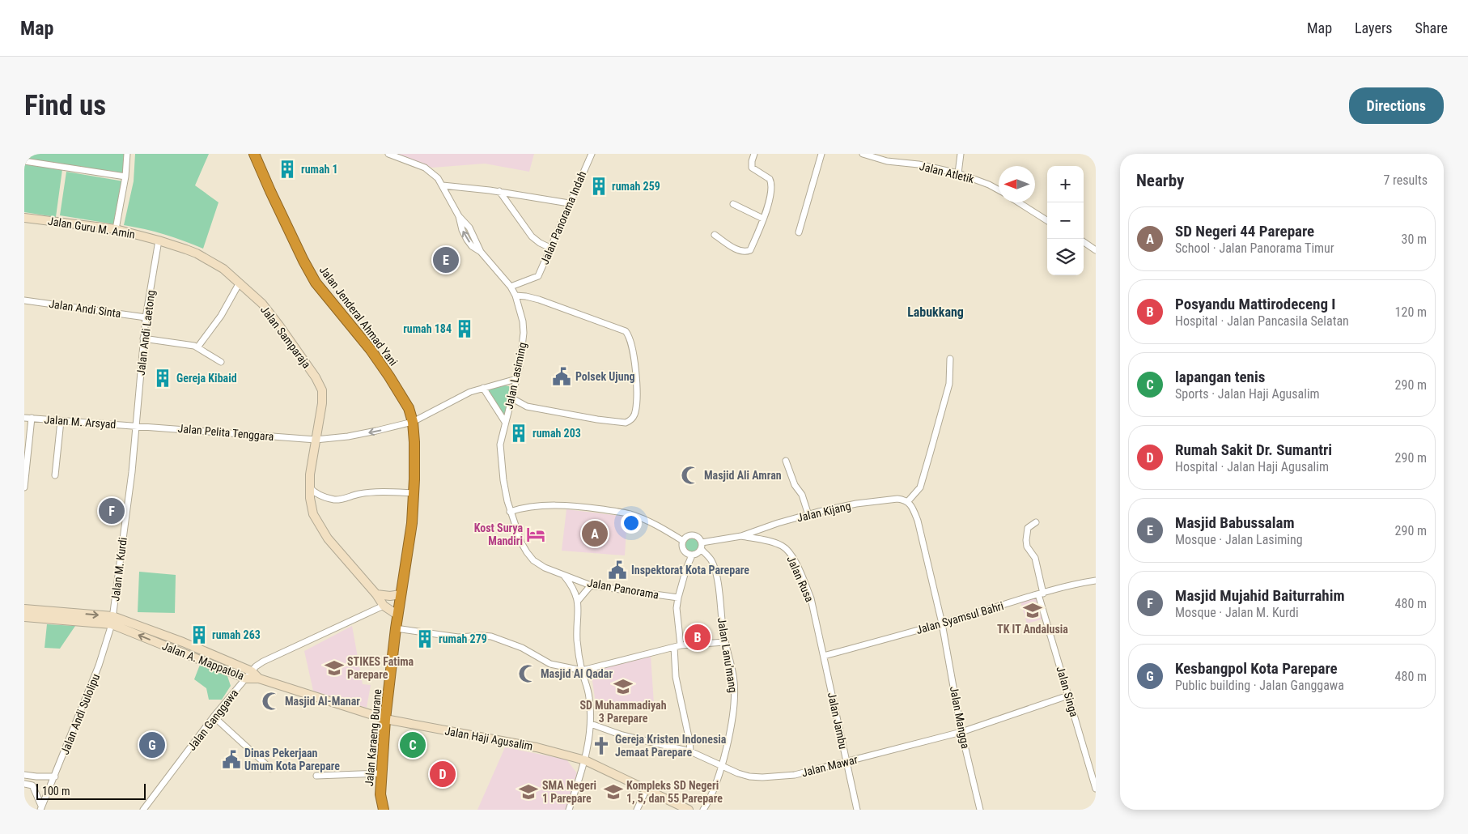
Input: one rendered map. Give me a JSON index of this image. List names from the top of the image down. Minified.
{"streets":{"highway":["Jalan Jenderal Ahmad Yani","Jalan Karaeng Burane"],"street":["Jalan Atletik","Jalan Panorama Indah","Jalan Guru M. Amin","Jalan Andi Sinta","Jalan Andi Laetong","Jalan Samparaja","Jalan Lasiming","Jalan M. Arsyad","Jalan Pelita Tenggara","Jalan Kijang","Jalan M. Kurdi","Jalan Rusa","Jalan Panorama","Jalan Syamsul Bahri","Jalan Lanu'mang","Jalan A. Mappatola","Jalan Singa","Jalan Andi Sulolipu","Jalan Mangga","Jalan Ganggawa","Jalan Jambu","Jalan Haji Agusalim","Jalan Mawar"]},"crossings":[["Jalan Panorama Indah","Jalan Lasiming"],["Jalan Guru M. Amin","Jalan Andi Laetong"],["Jalan Guru M. Amin","Jalan Samparaja"],["Jalan Andi Sinta","Jalan Andi Laetong"],["Jalan Jenderal Ahmad Yani","Jalan Pelita Tenggara"],["Jalan Jenderal Ahmad Yani","Jalan Karaeng Burane"],["Jalan Andi Laetong","Jalan Samparaja"],["Jalan Andi Laetong","Jalan M. Arsyad"],["Jalan Andi Laetong","Jalan Pelita Tenggara"],["Jalan Andi Laetong","Jalan M. Kurdi"],["Jalan Samparaja","Jalan Pelita Tenggara"],["Jalan Samparaja","Jalan Ganggawa"],["Jalan Lasiming","Jalan Pelita Tenggara"],["Jalan Lasiming","Jalan Panorama"],["Jalan M. Arsyad","Jalan Pelita Tenggara"],["Jalan M. Arsyad","Jalan M. Kurdi"],["Jalan Pelita Tenggara","Jalan M. Kurdi"],["Jalan Kijang","Jalan Rusa"],["Jalan M. Kurdi","Jalan A. Mappatola"],["Jalan M. Kurdi","Jalan Andi Sulolipu"],["Jalan Rusa","Jalan Syamsul Bahri"],["Jalan Rusa","Jalan Jambu"],["Jalan Syamsul Bahri","Jalan Singa"],["Jalan Syamsul Bahri","Jalan Mangga"],["Jalan Syamsul Bahri","Jalan Jambu"],["Jalan Lanu'mang","Jalan Mawar"],["Jalan A. Mappatola","Jalan Andi Sulolipu"],["Jalan A. Mappatola","Jalan Ganggawa"],["Jalan A. Mappatola","Jalan Haji Agusalim"],["Jalan Singa","Jalan Mawar"],["Jalan Mangga","Jalan Mawar"],["Jalan Jambu","Jalan Mawar"],["Jalan Karaeng Burane","Jalan Haji Agusalim"]],"districts":["Labukkang"],"places":{"building":["rumah 1","rumah 259","rumah 184","Gereja Kibaid","rumah 203","rumah 263","rumah 279"],"public building":["Polsek Ujung","Inspektorat Kota Parepare","Dinas Pekerjaan Umum Kota Parepare"],"mosque":["Masjid Ali Amran","Masjid Al Qadar","Masjid Al-Manar"],"hotel":["Kost Surya Mandiri"],"school or university":["TK IT Andalusia","STIKES Fatima Parepare","SD Muhammadiyah 3 Parepare","SMA Negeri 1 Parepare","Kompleks SD Negeri 1, 5, dan 55 Parepare"],"church":["Gereja Kristen Indonesia Jemaat Parepare"]},"scale_bar":"100 m","north":"left","page":{"header":"Map","nav":["Map","Layers","Share"],"buttons":"Directions","title":"Find us","heading":["Nearby","7 results"],"map_buttons":["+","−"],"list":[{"mark":"A","name":"SD Negeri 44 Parepare","note":"School · Jalan Panorama Timur","value":"30 m"},{"mark":"B","name":"Posyandu Mattirodeceng I","note":"Hospital · Jalan Pancasila Selatan","value":"120 m"},{"mark":"C","name":"lapangan tenis","note":"Sports · Jalan Haji Agusalim","value":"290 m"},{"mark":"D","name":"Rumah Sakit Dr. Sumantri","note":"Hospital · Jalan Haji Agusalim","value":"290 m"},{"mark":"E","name":"Masjid Babussalam","note":"Mosque · Jalan Lasiming","value":"290 m"},{"mark":"F","name":"Masjid Mujahid Baiturrahim","note":"Mosque · Jalan M. Kurdi","value":"480 m"},{"mark":"G","name":"Kesbangpol Kota Parepare","note":"Public building · Jalan Ganggawa","value":"480 m"}],"pins":["E","F","A","B","C","G","D"],"scale":"100 m"}}
